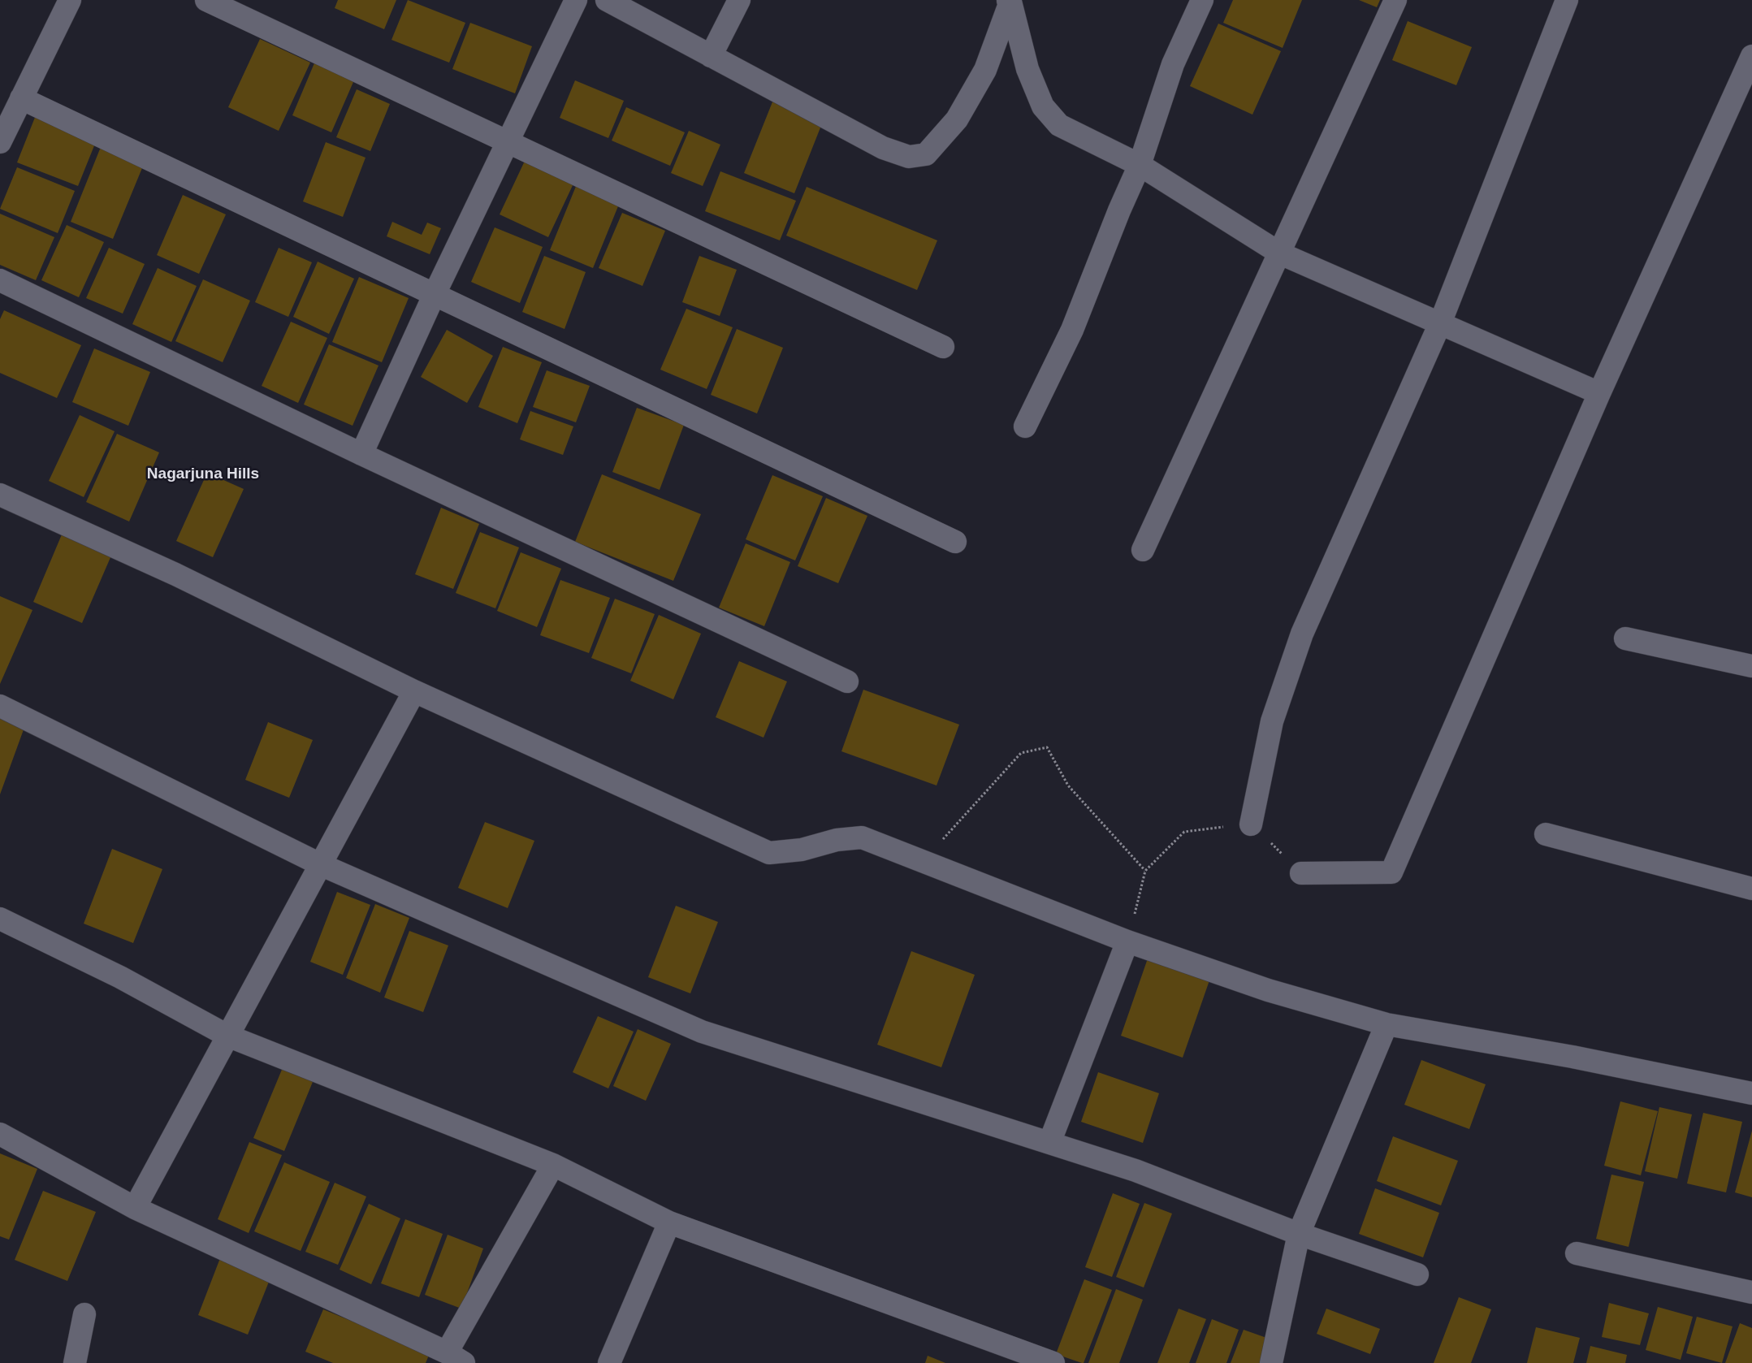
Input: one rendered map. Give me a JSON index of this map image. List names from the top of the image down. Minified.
{"districts":["Nagarjuna Hills"]}
